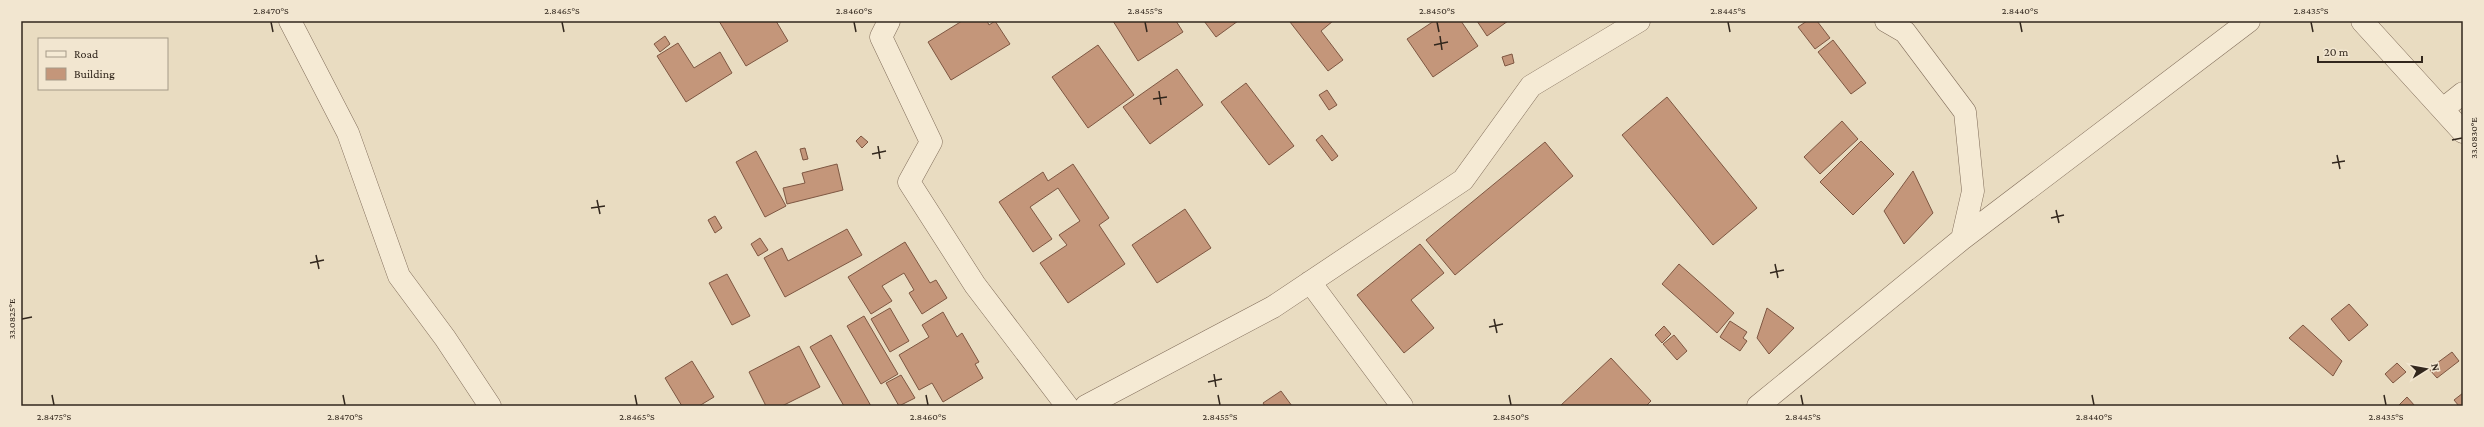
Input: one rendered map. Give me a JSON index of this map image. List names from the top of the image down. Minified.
{"legend":["Road","Building"],"scale_bar":"20 m","north":"right","coordinates":["2.8470°S","2.8465°S","2.8460°S","2.8455°S","2.8450°S","2.8445°S","2.8440°S","2.8435°S","33.0830°E","33.0825°E","2.8475°S"]}
